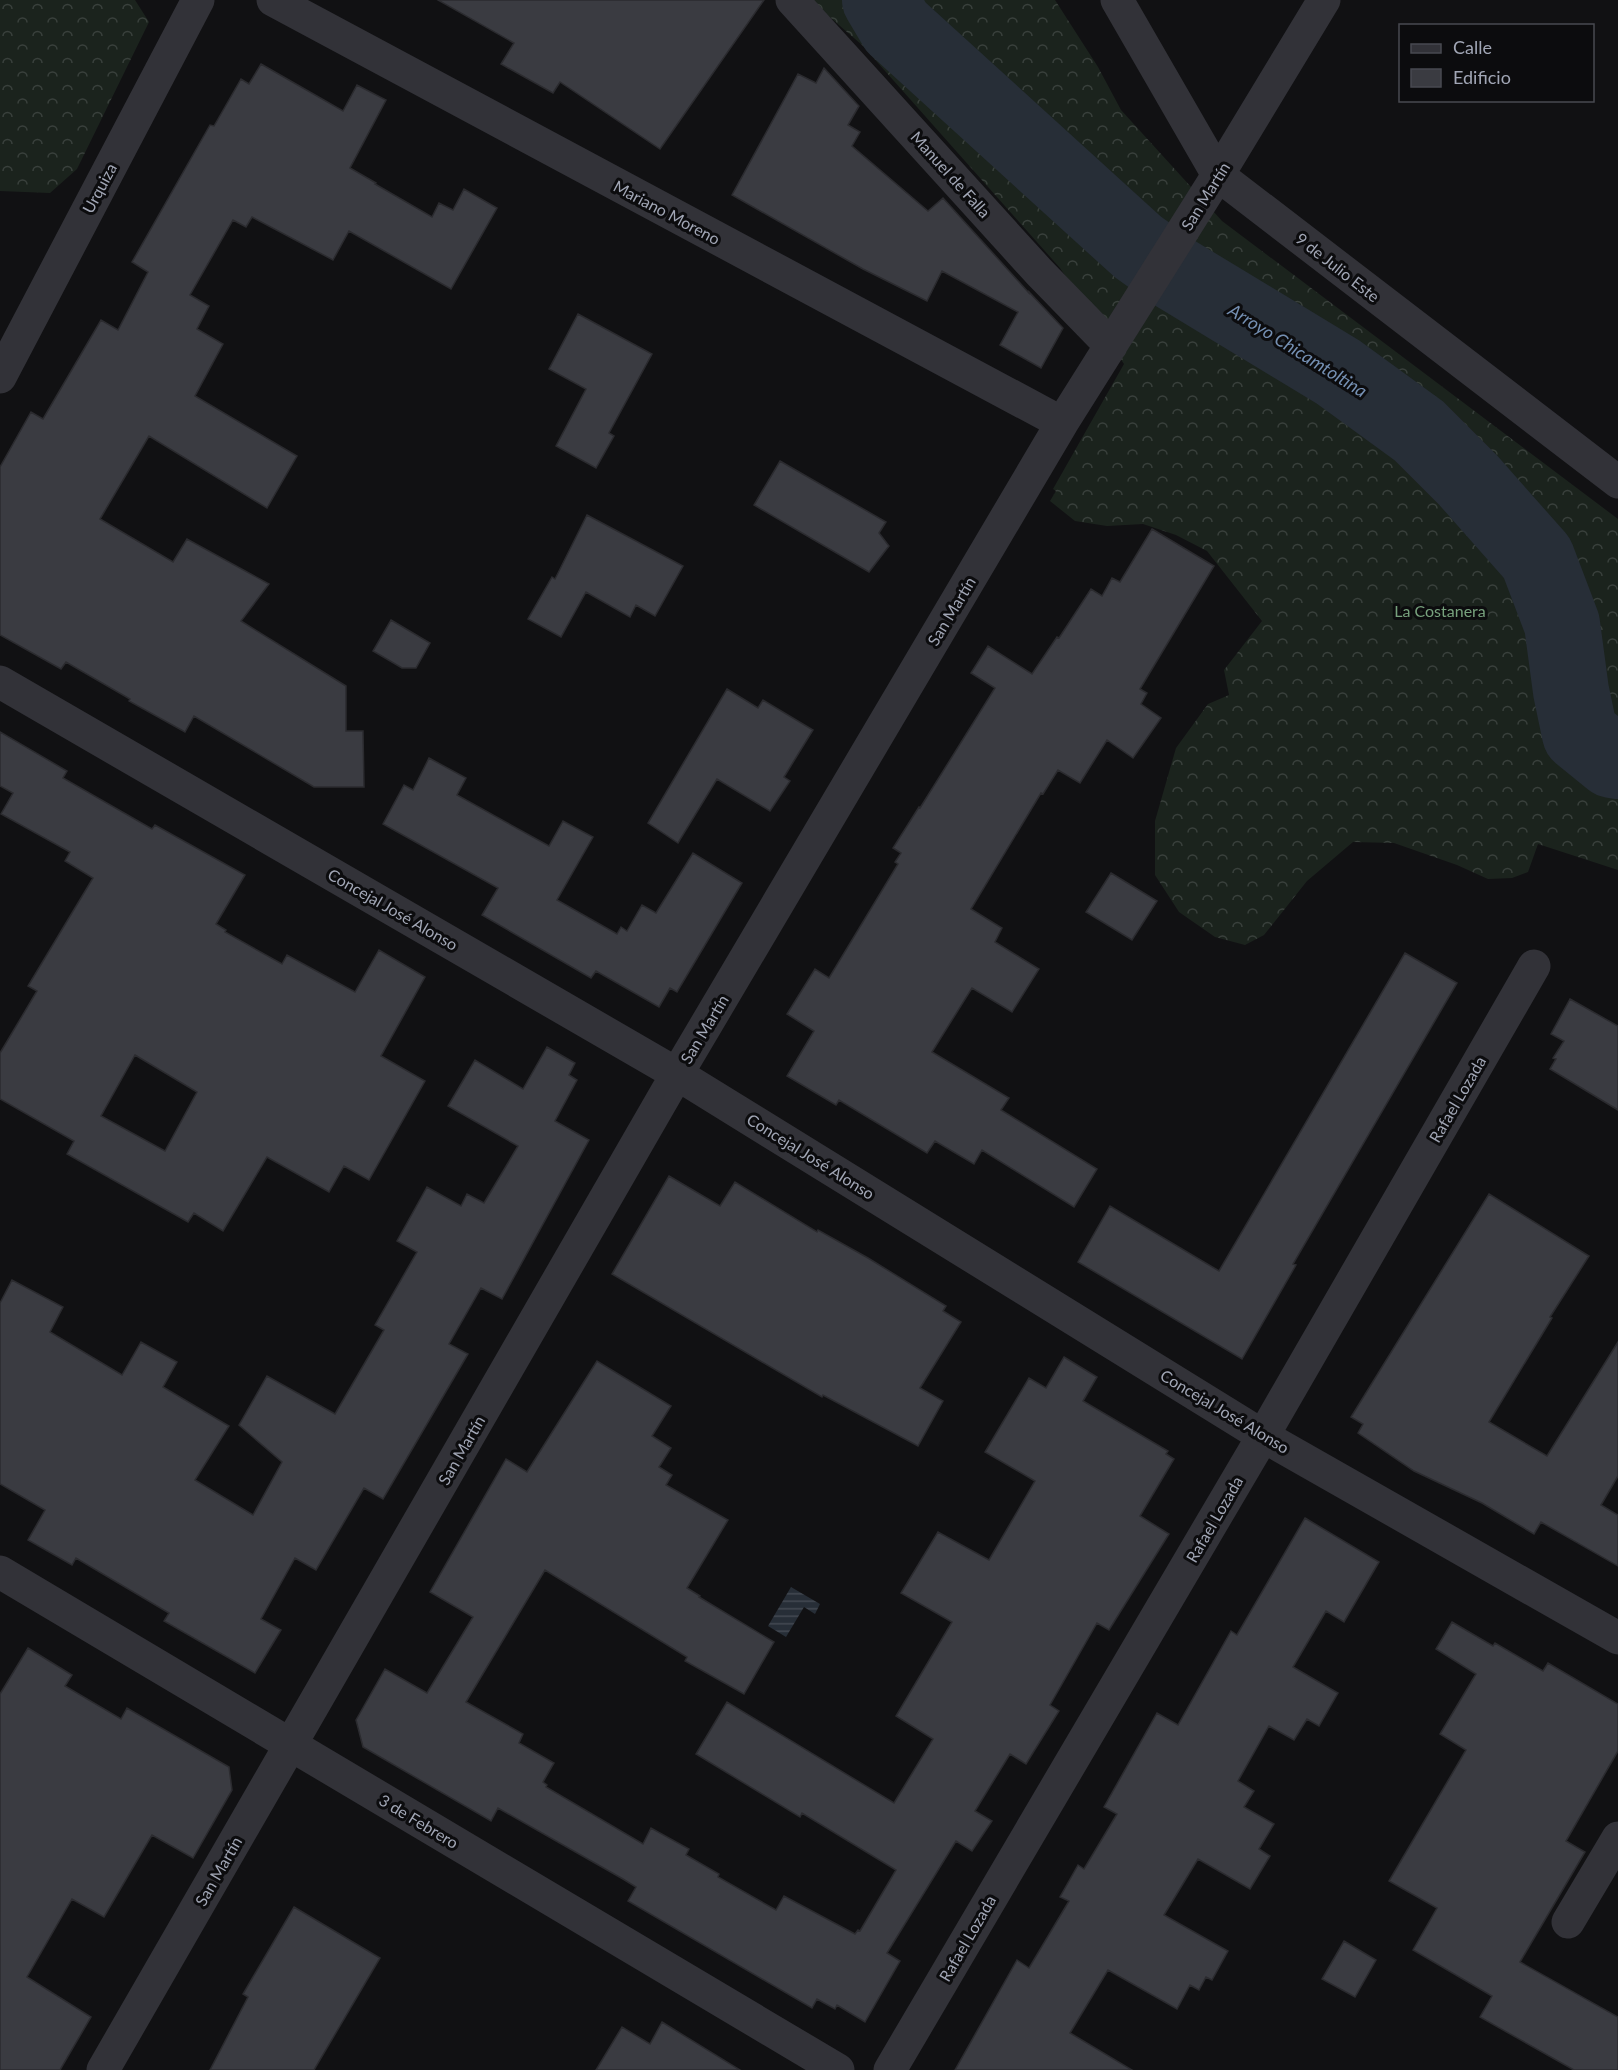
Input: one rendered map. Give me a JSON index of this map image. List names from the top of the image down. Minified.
{"streets":{"street":["Manuel de Falla","Urquiza","San Martín","Mariano Moreno","9 de Julio Este","Concejal José Alonso","Rafael Lozada","3 de Febrero"]},"crossings":[["Manuel de Falla","San Martín"],["San Martín","Mariano Moreno"],["San Martín","9 de Julio Este"],["San Martín","Concejal José Alonso"],["San Martín","3 de Febrero"],["Concejal José Alonso","Rafael Lozada"]],"water":["Arroyo Chicamtoltina"],"parks":["La Costanera"],"legend":["Calle","Edificio"]}
